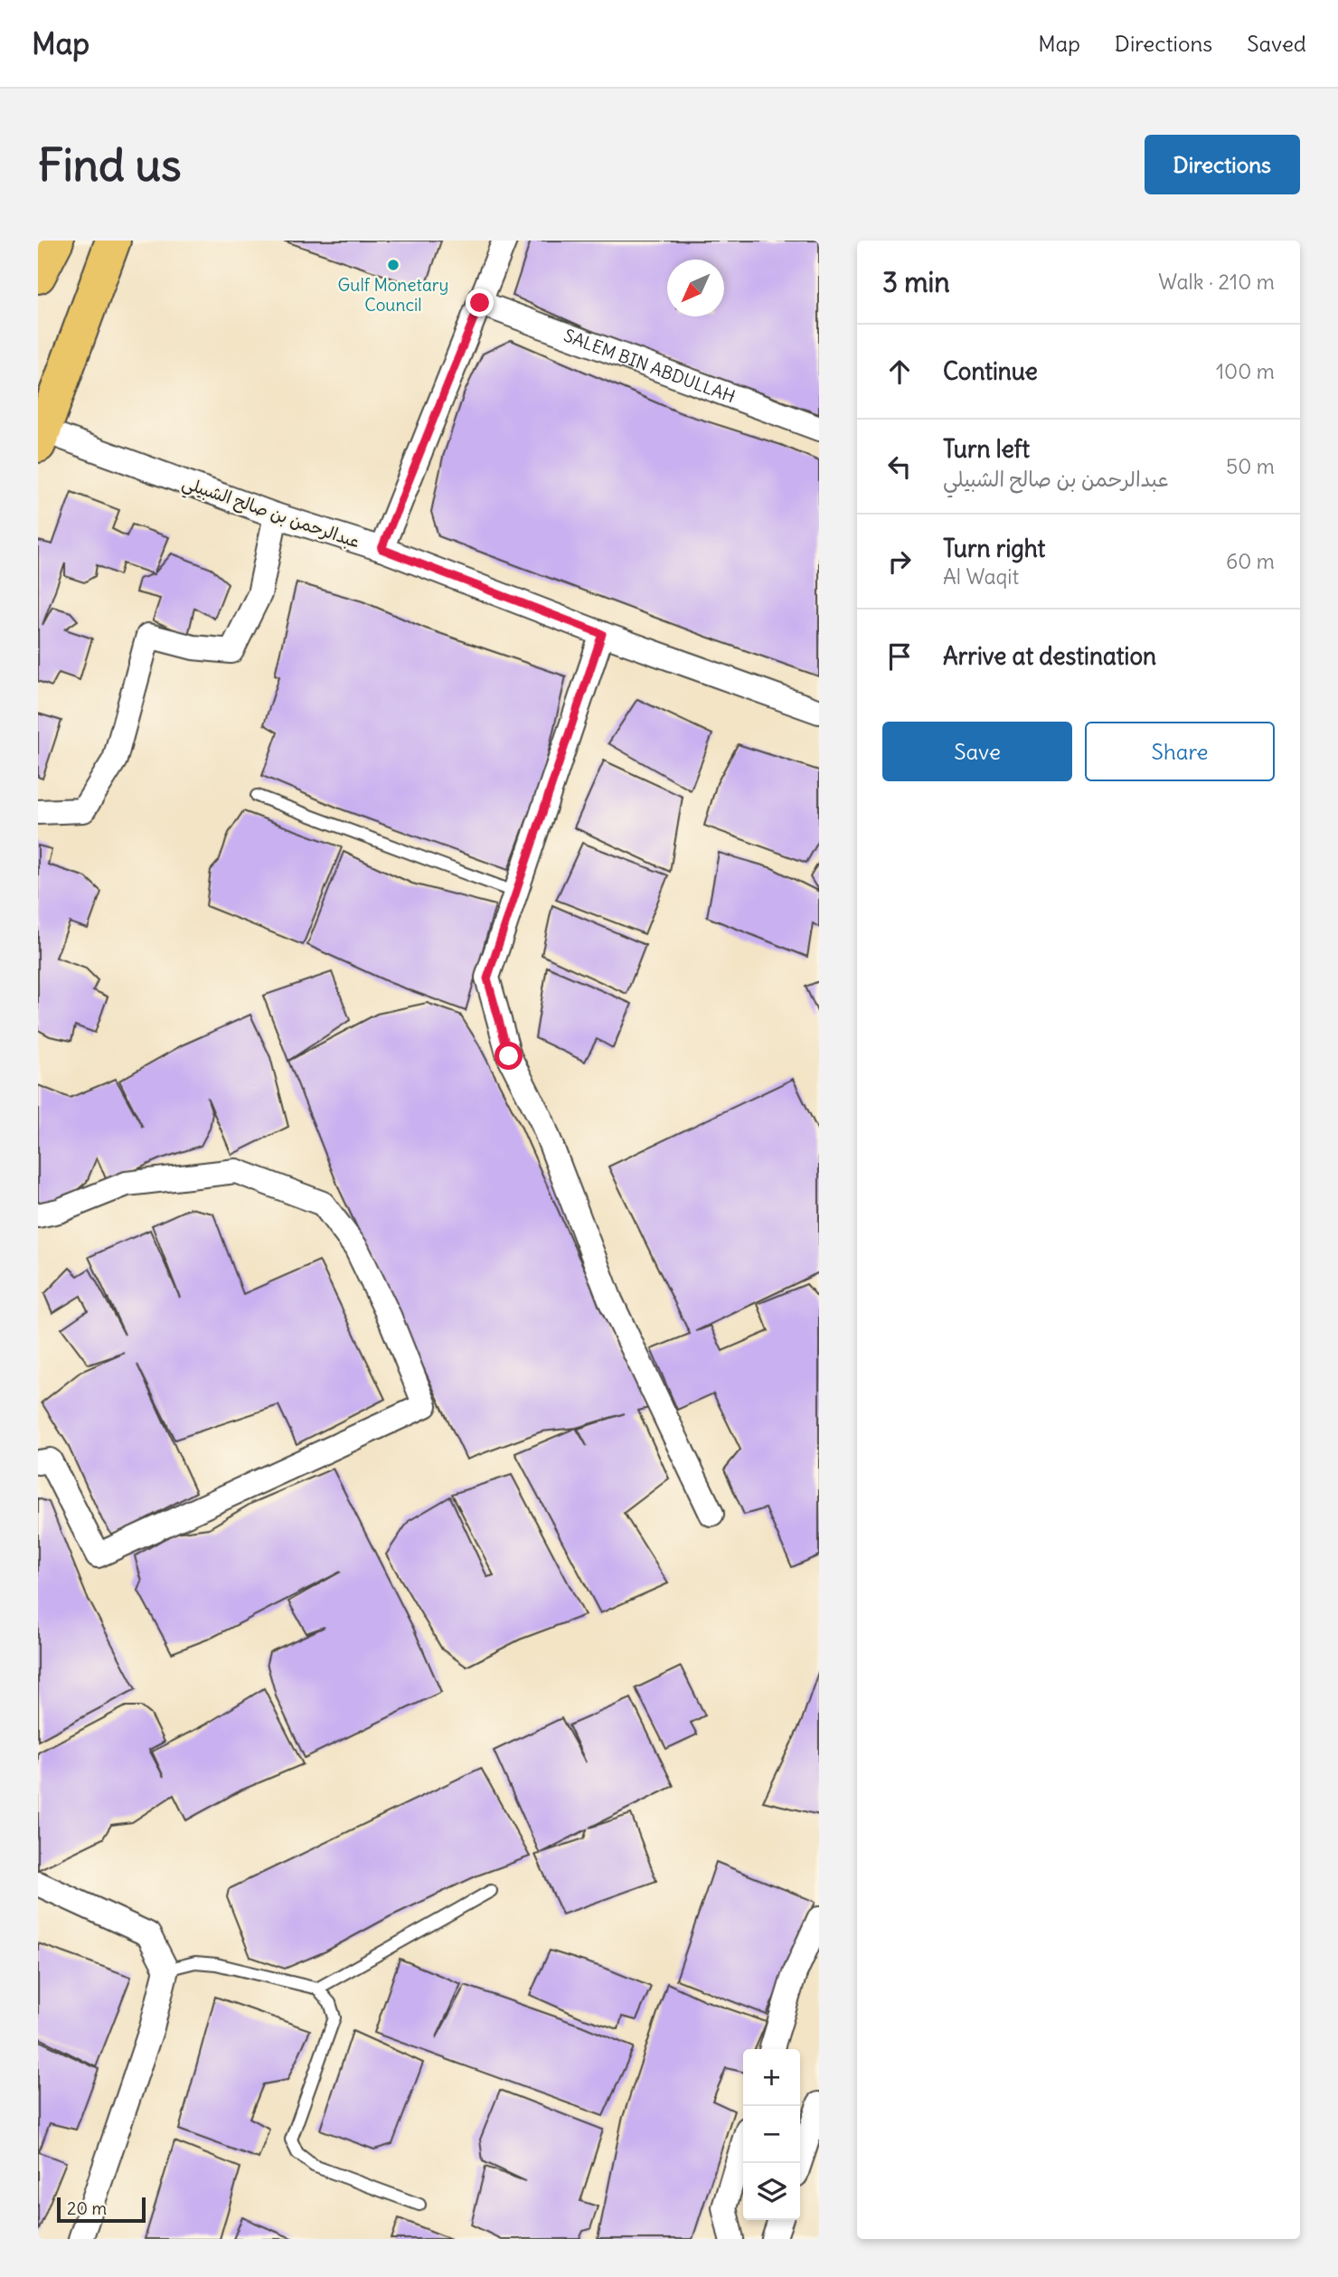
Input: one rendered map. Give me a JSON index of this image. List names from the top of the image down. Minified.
{"streets":{"street":["SALEM BIN ABDULLAH","عبدالرحمن بن صالح الشبيلي"]},"places":["Gulf Monetary Council"],"scale_bar":"20 m","north":"bottom left","page":{"header":"Map","nav":["Map","Directions","Saved"],"buttons":["Directions",["Save","Share"]],"title":"Find us","heading":["3 min","Walk · 210 m"],"list":[["Continue","100 m"],["Turn left","عبدالرحمن بن صالح الشبيلي","50 m"],["Turn right","Al Waqit","60 m"],"Arrive at destination"],"map_buttons":["+","−"],"scale":"20 m"}}
